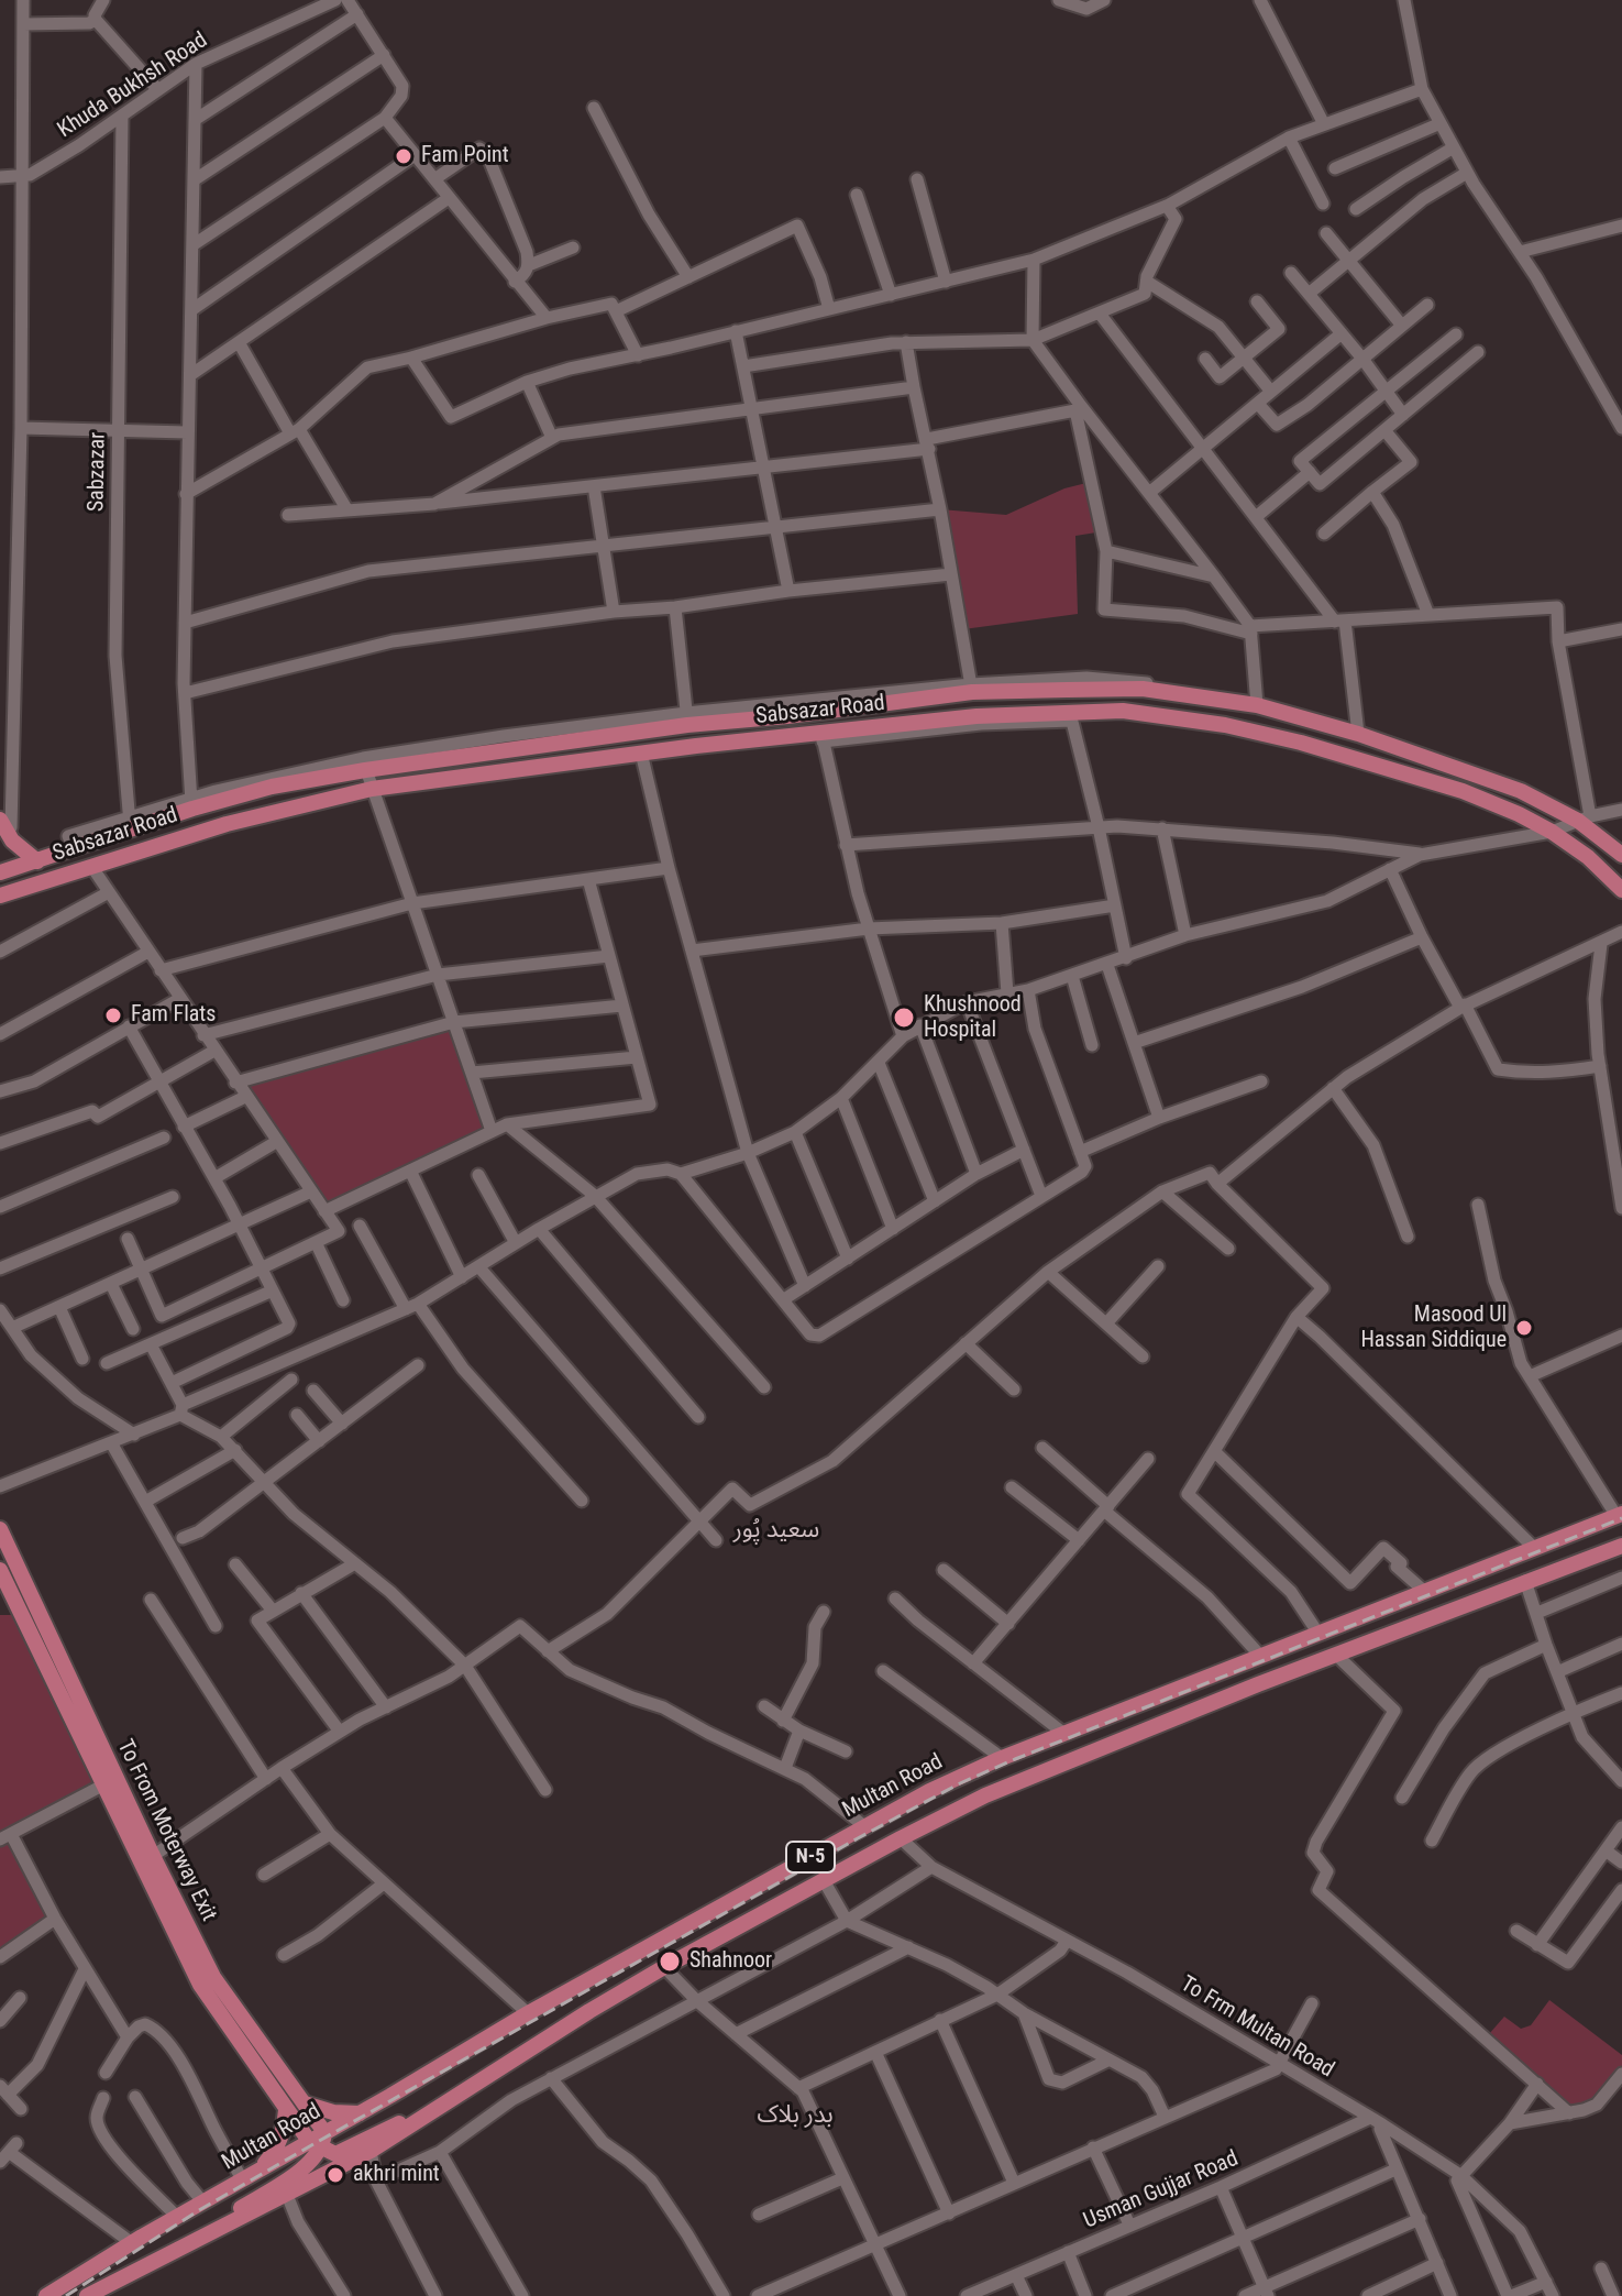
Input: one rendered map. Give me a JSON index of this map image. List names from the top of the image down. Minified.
{"streets":{"main road":["Sabsazar Road","Multan Road","To From Moterway Exit","N-5"],"street":["Khuda Bukhsh Road","Sabzazar","To Frm Multan Road","Usman Gujjar Road"]},"crossings":[["Khuda Bukhsh Road","Sabzazar"],["Sabzazar","Sabsazar Road"],["Multan Road","To From Moterway Exit"],["N-5","To Frm Multan Road"],["To Frm Multan Road","Usman Gujjar Road"]],"districts":["سعید پُور","بدر بلاک"],"places":["Fam Point","Fam Flats","Khushnood Hospital","Masood Ul Hassan Siddique","Shahnoor","akhri mint"]}
